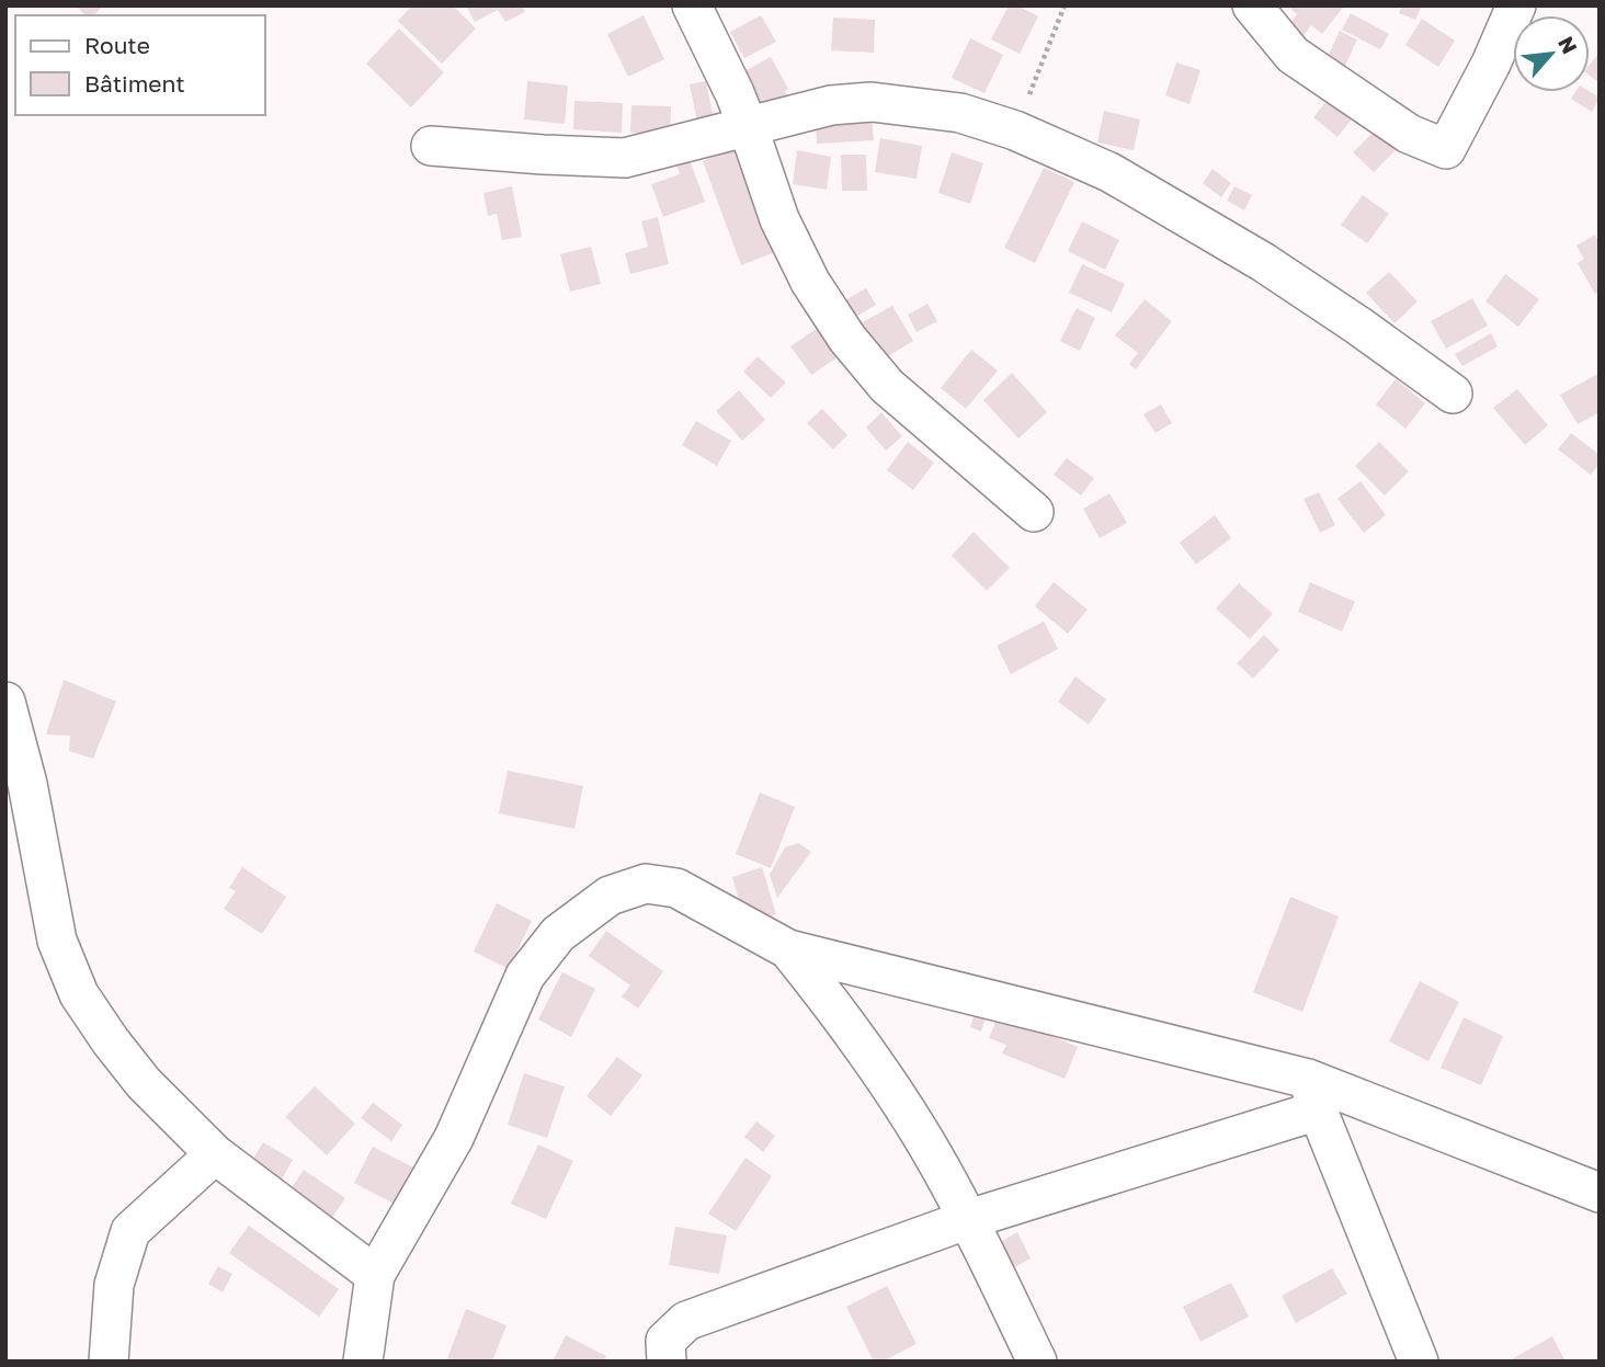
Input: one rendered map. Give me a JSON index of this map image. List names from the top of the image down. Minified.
{"legend":["Route","Bâtiment"],"north":"top right"}
